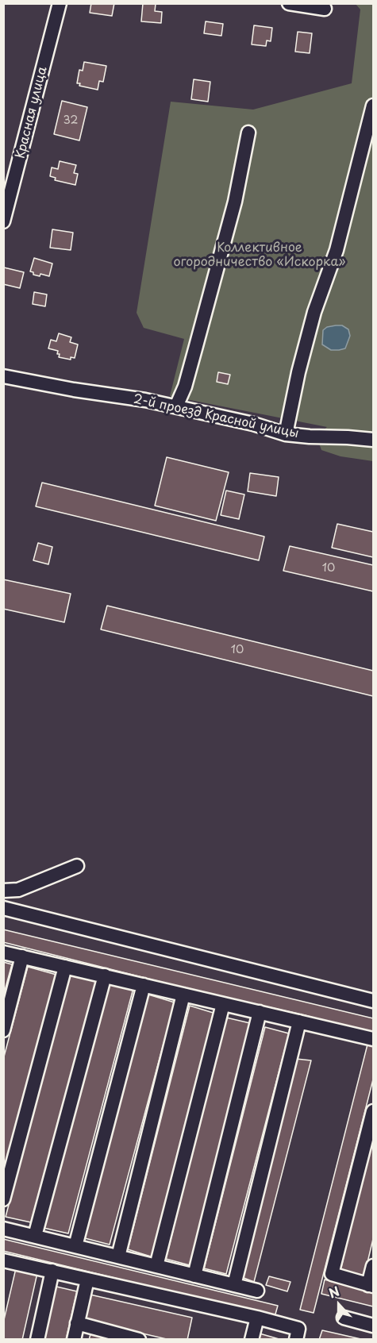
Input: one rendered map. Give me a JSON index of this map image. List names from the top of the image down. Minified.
{"streets":{"street":["Красная улица","2-й проезд Красной улицы"]},"parks":["Коллективное огородничество «Искорка»"],"house_numbers":["32","10","10"],"north":"top"}
